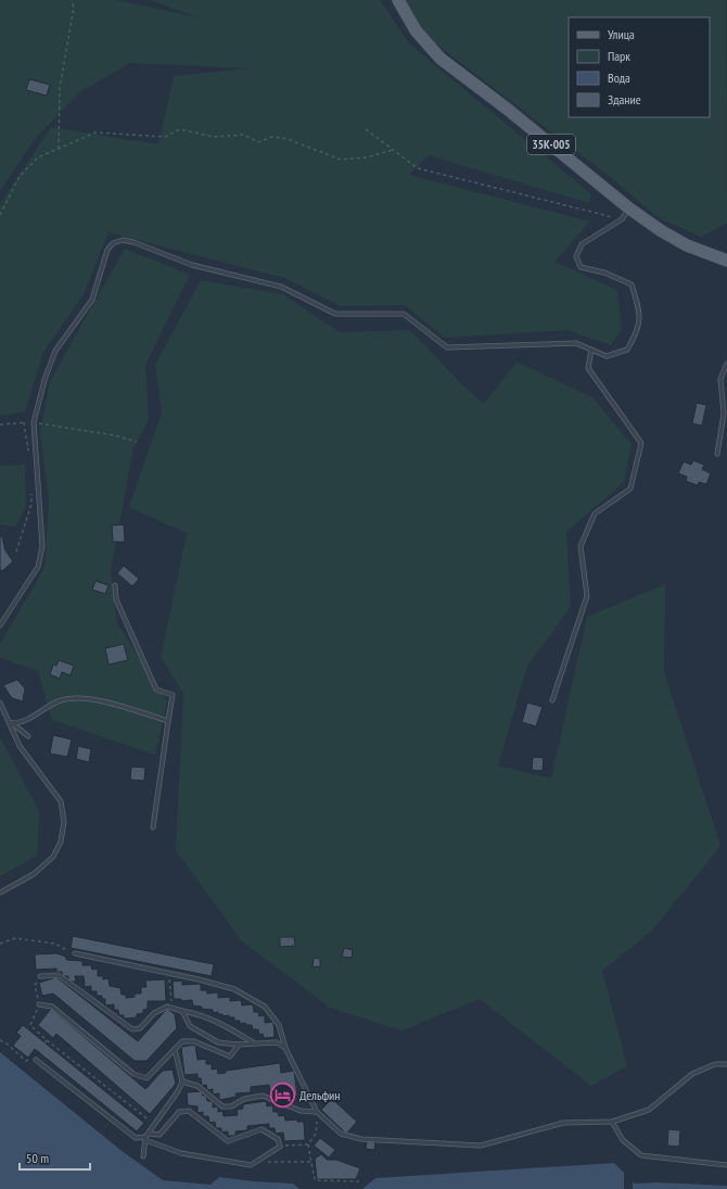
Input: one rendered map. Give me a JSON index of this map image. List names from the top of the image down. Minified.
{"streets":{"main road":["35К-005"]},"places":{"hotel":["Дельфин"]},"legend":["Улица","Парк","Вода","Здание"],"scale_bar":"50 m"}
